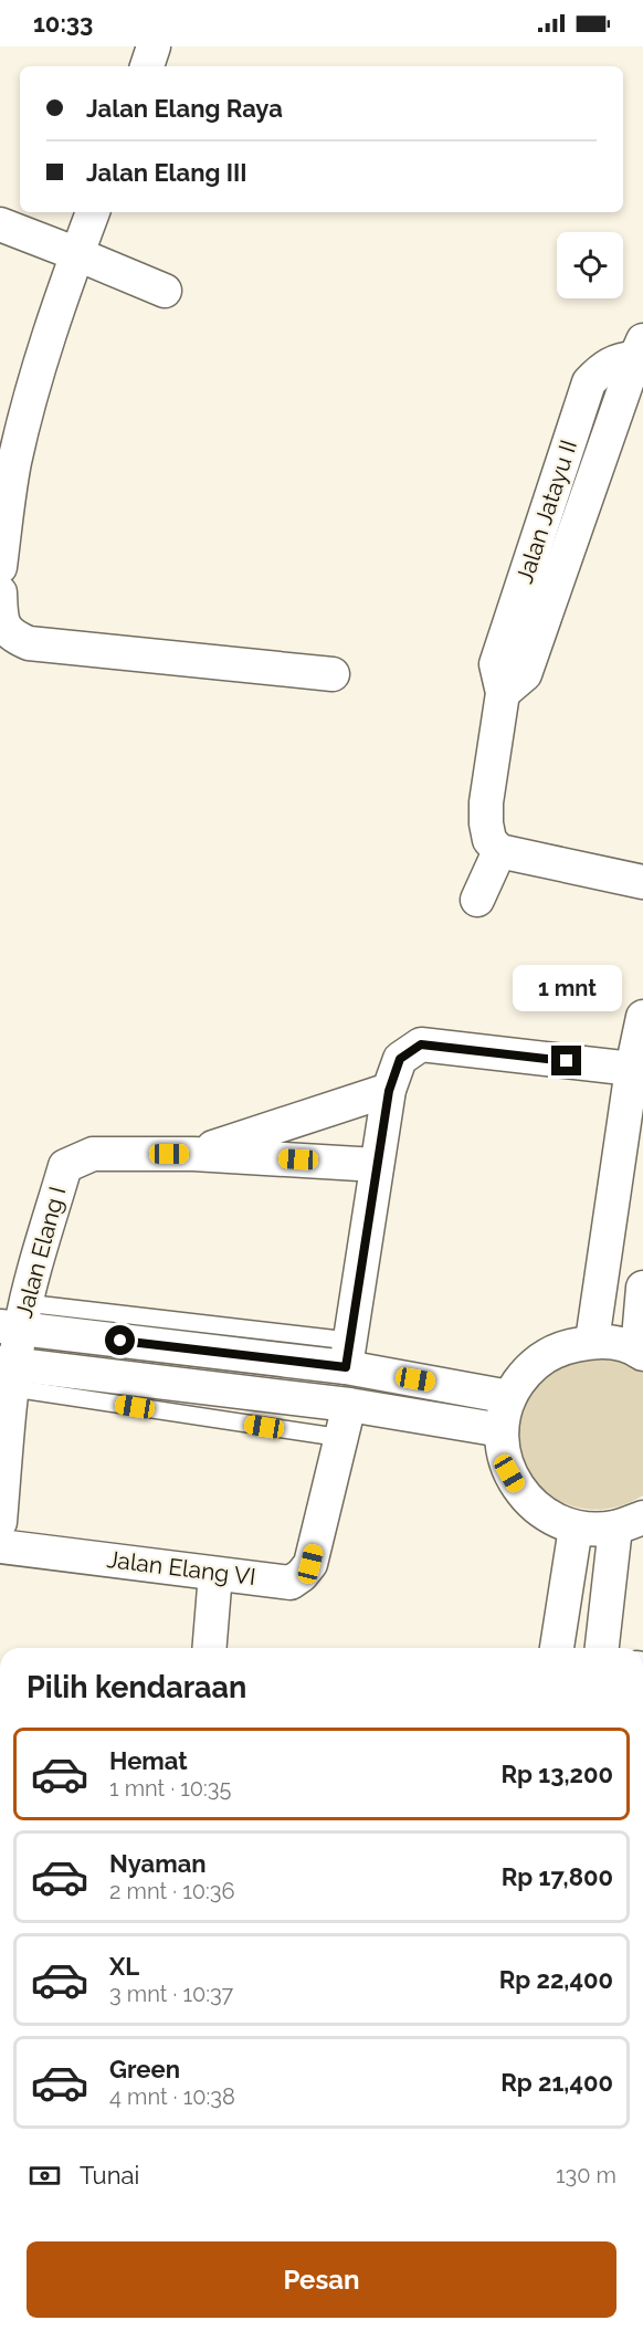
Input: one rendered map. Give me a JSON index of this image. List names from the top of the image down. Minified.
{"streets":{"street":["Jalan Jatayu II","Jalan Elang I","Jalan Elang VI"]},"page":{"status":"10:33","banner":["Jalan Elang Raya","Jalan Elang III"],"bubble":"1 mnt","heading":"Pilih kendaraan","list":[{"name":"Hemat","note":"1 mnt · 10:35","value":"Rp 13,200"},{"name":"Nyaman","note":"2 mnt · 10:36","value":"Rp 17,800"},{"name":"XL","note":"3 mnt · 10:37","value":"Rp 22,400"},{"name":"Green","note":"4 mnt · 10:38","value":"Rp 21,400"}],"pay":["Tunai","130 m"],"buttons":"Pesan"}}
